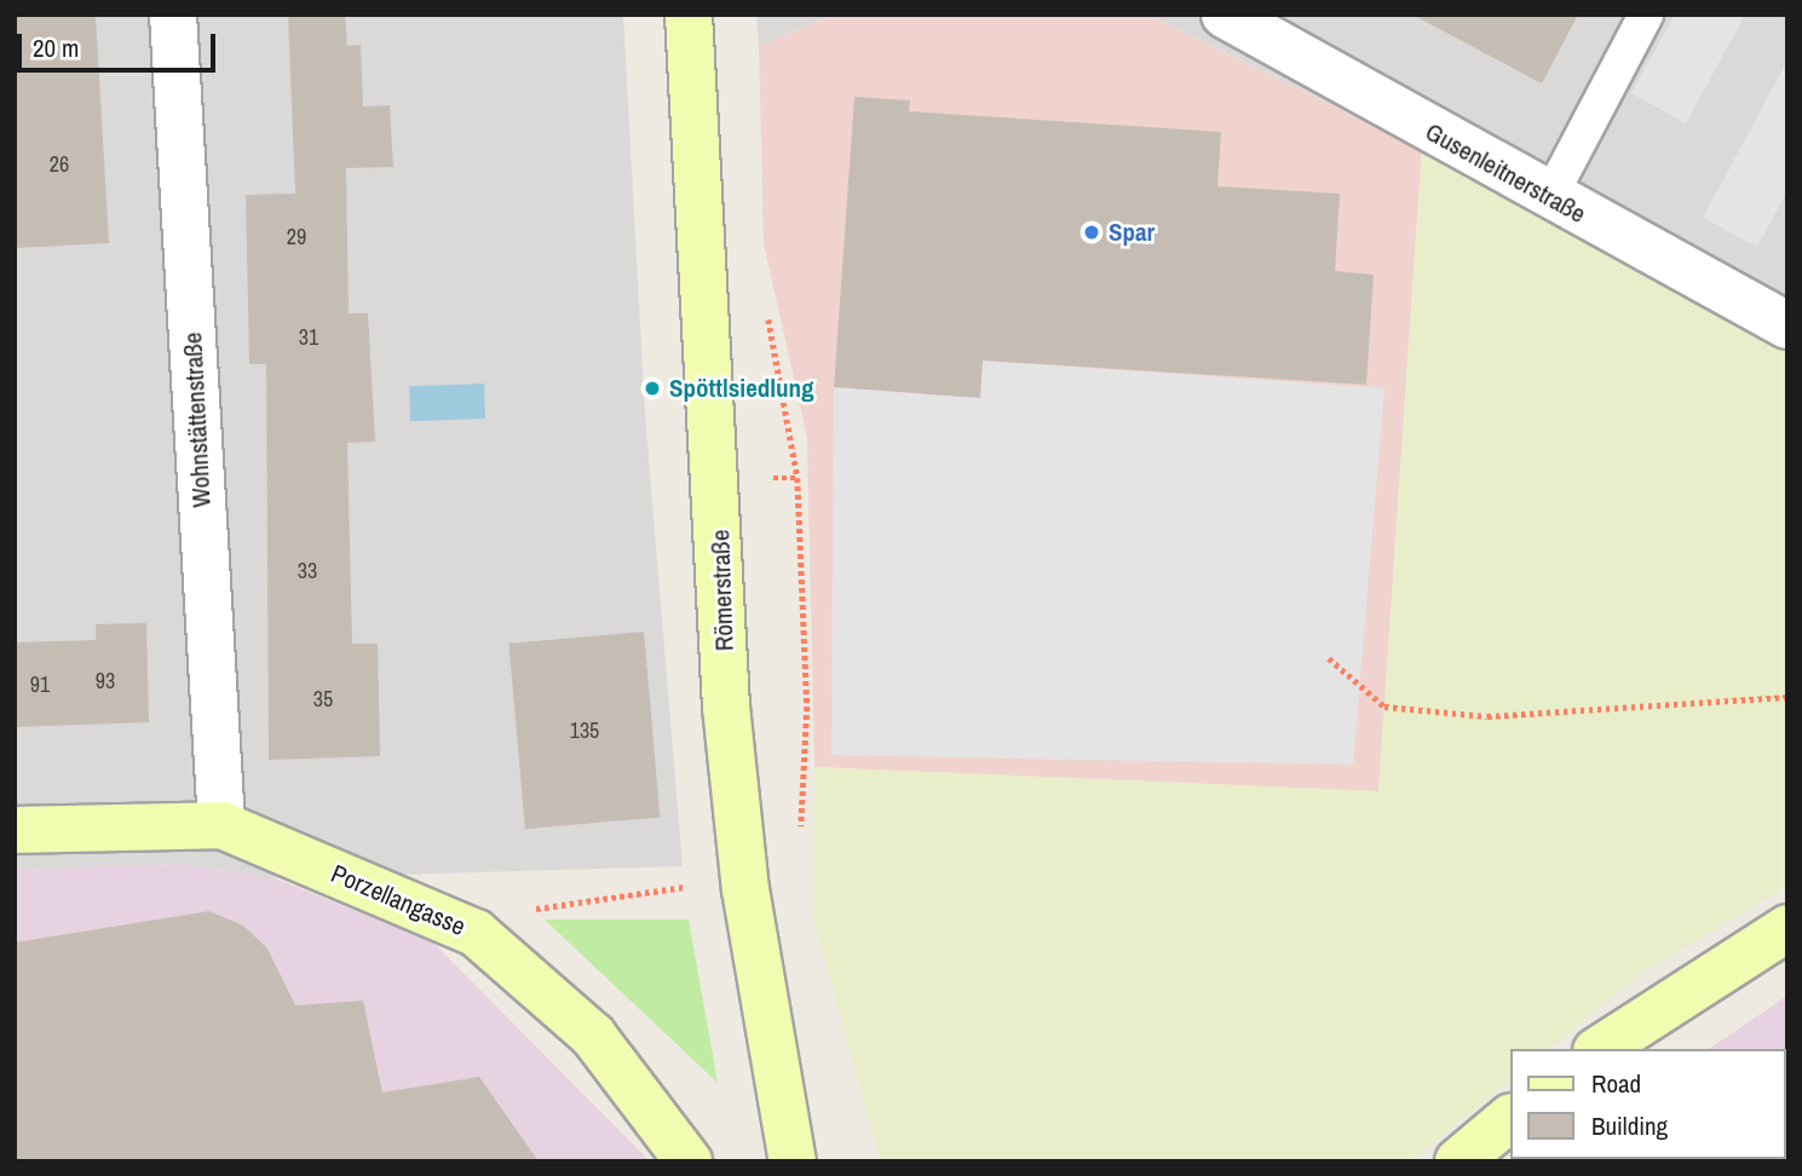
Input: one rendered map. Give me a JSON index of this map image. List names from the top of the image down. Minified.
{"streets":{"main road":["Römerstraße","Porzellangasse"],"street":["Gusenleitnerstraße","Wohnstättenstraße"]},"crossings":[["Wohnstättenstraße","Porzellangasse"]],"places":["Spar","Spöttlsiedlung"],"house_numbers":["26","29","31","33","93","91","35","135"],"legend":["Road","Building"],"scale_bar":"20 m"}
